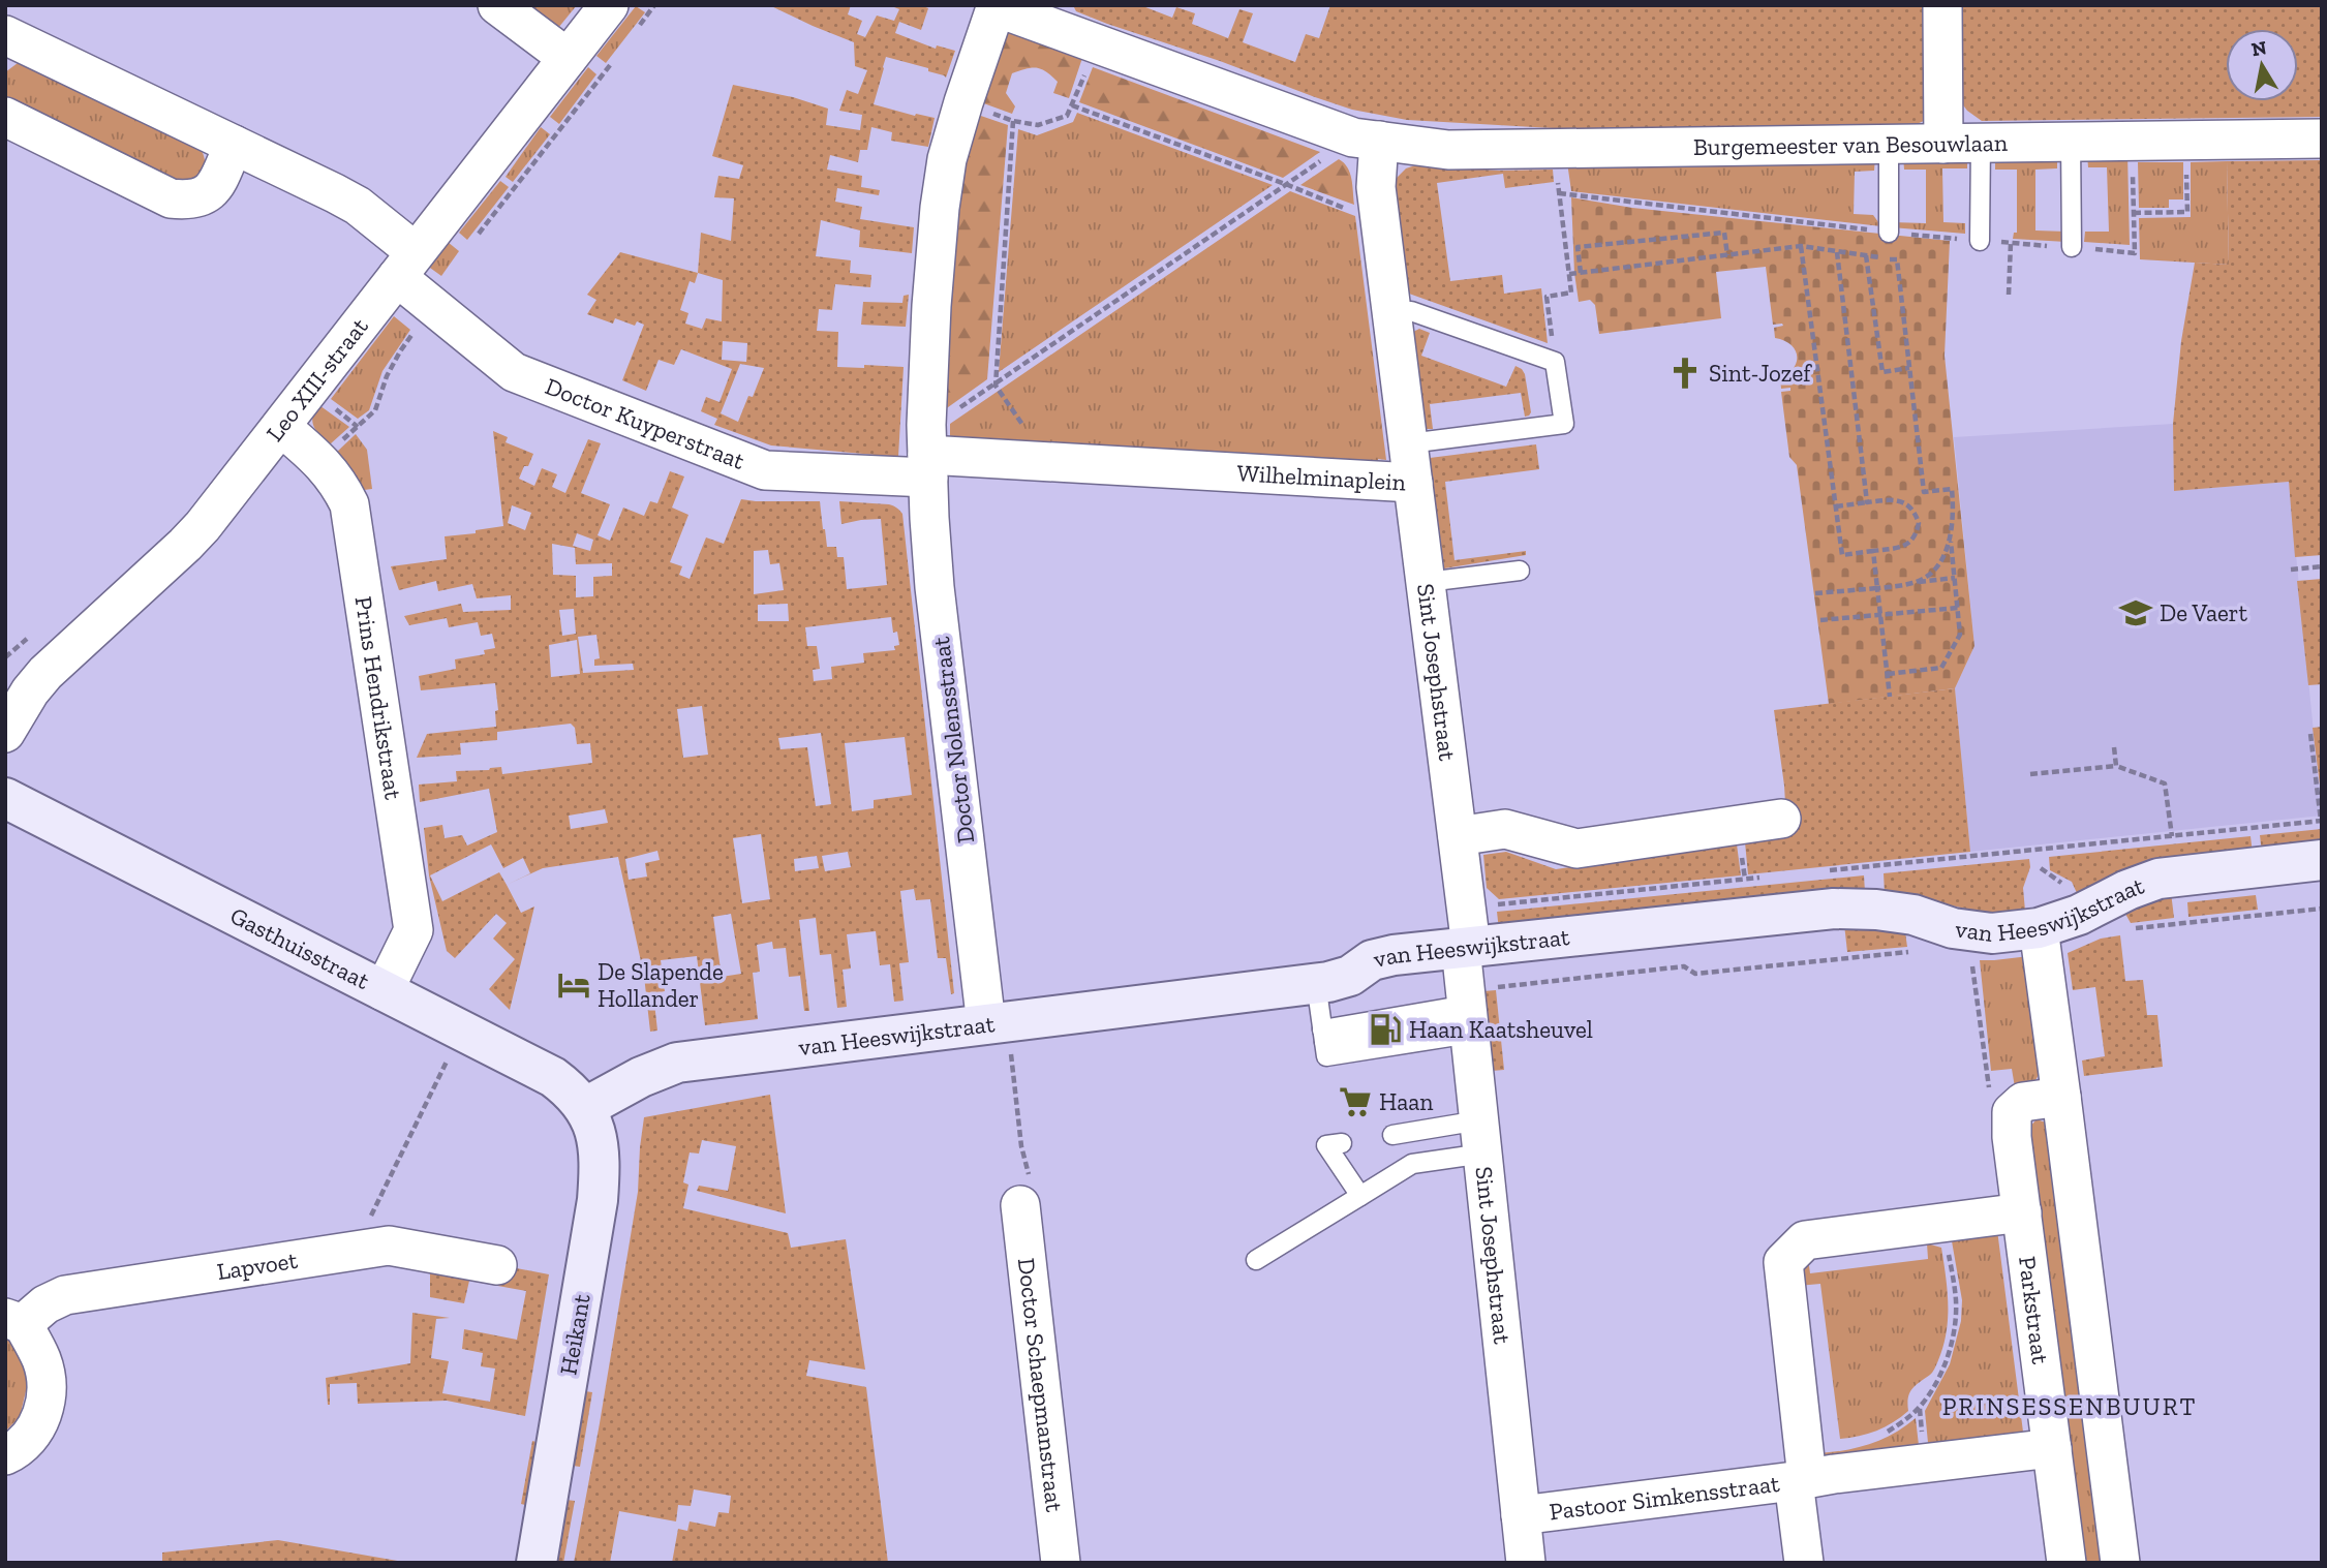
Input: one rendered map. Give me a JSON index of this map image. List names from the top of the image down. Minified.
{"streets":{"street":["Burgemeester van Besouwlaan","Leo XIII-straat","Doctor Kuyperstraat","Wilhelminaplein","Sint Josephstraat","Prins Hendrikstraat","Doctor Nolensstraat","van Heeswijkstraat","Gasthuisstraat","Lapvoet","Parkstraat","Heikant","Doctor Schaepmanstraat","Pastoor Simkensstraat"]},"crossings":[["Burgemeester van Besouwlaan","Wilhelminaplein"],["Leo XIII-straat","Doctor Kuyperstraat"],["Leo XIII-straat","Prins Hendrikstraat"],["Doctor Kuyperstraat","Wilhelminaplein"],["Doctor Kuyperstraat","Doctor Nolensstraat"],["Wilhelminaplein","Sint Josephstraat"],["Wilhelminaplein","Doctor Nolensstraat"],["Sint Josephstraat","van Heeswijkstraat"],["Sint Josephstraat","Pastoor Simkensstraat"],["Prins Hendrikstraat","Gasthuisstraat"],["Doctor Nolensstraat","van Heeswijkstraat"],["van Heeswijkstraat","Gasthuisstraat"],["van Heeswijkstraat","Heikant"],["Gasthuisstraat","Heikant"],["Parkstraat","Pastoor Simkensstraat"]],"districts":["PRINSESSENBUURT"],"places":{"church":["Sint-Jozef"],"school or university":["De Vaert"],"hotel":["De Slapende Hollander"],"fuel station":["Haan Kaatsheuvel"],"supermarket":["Haan"]},"north":"top"}
